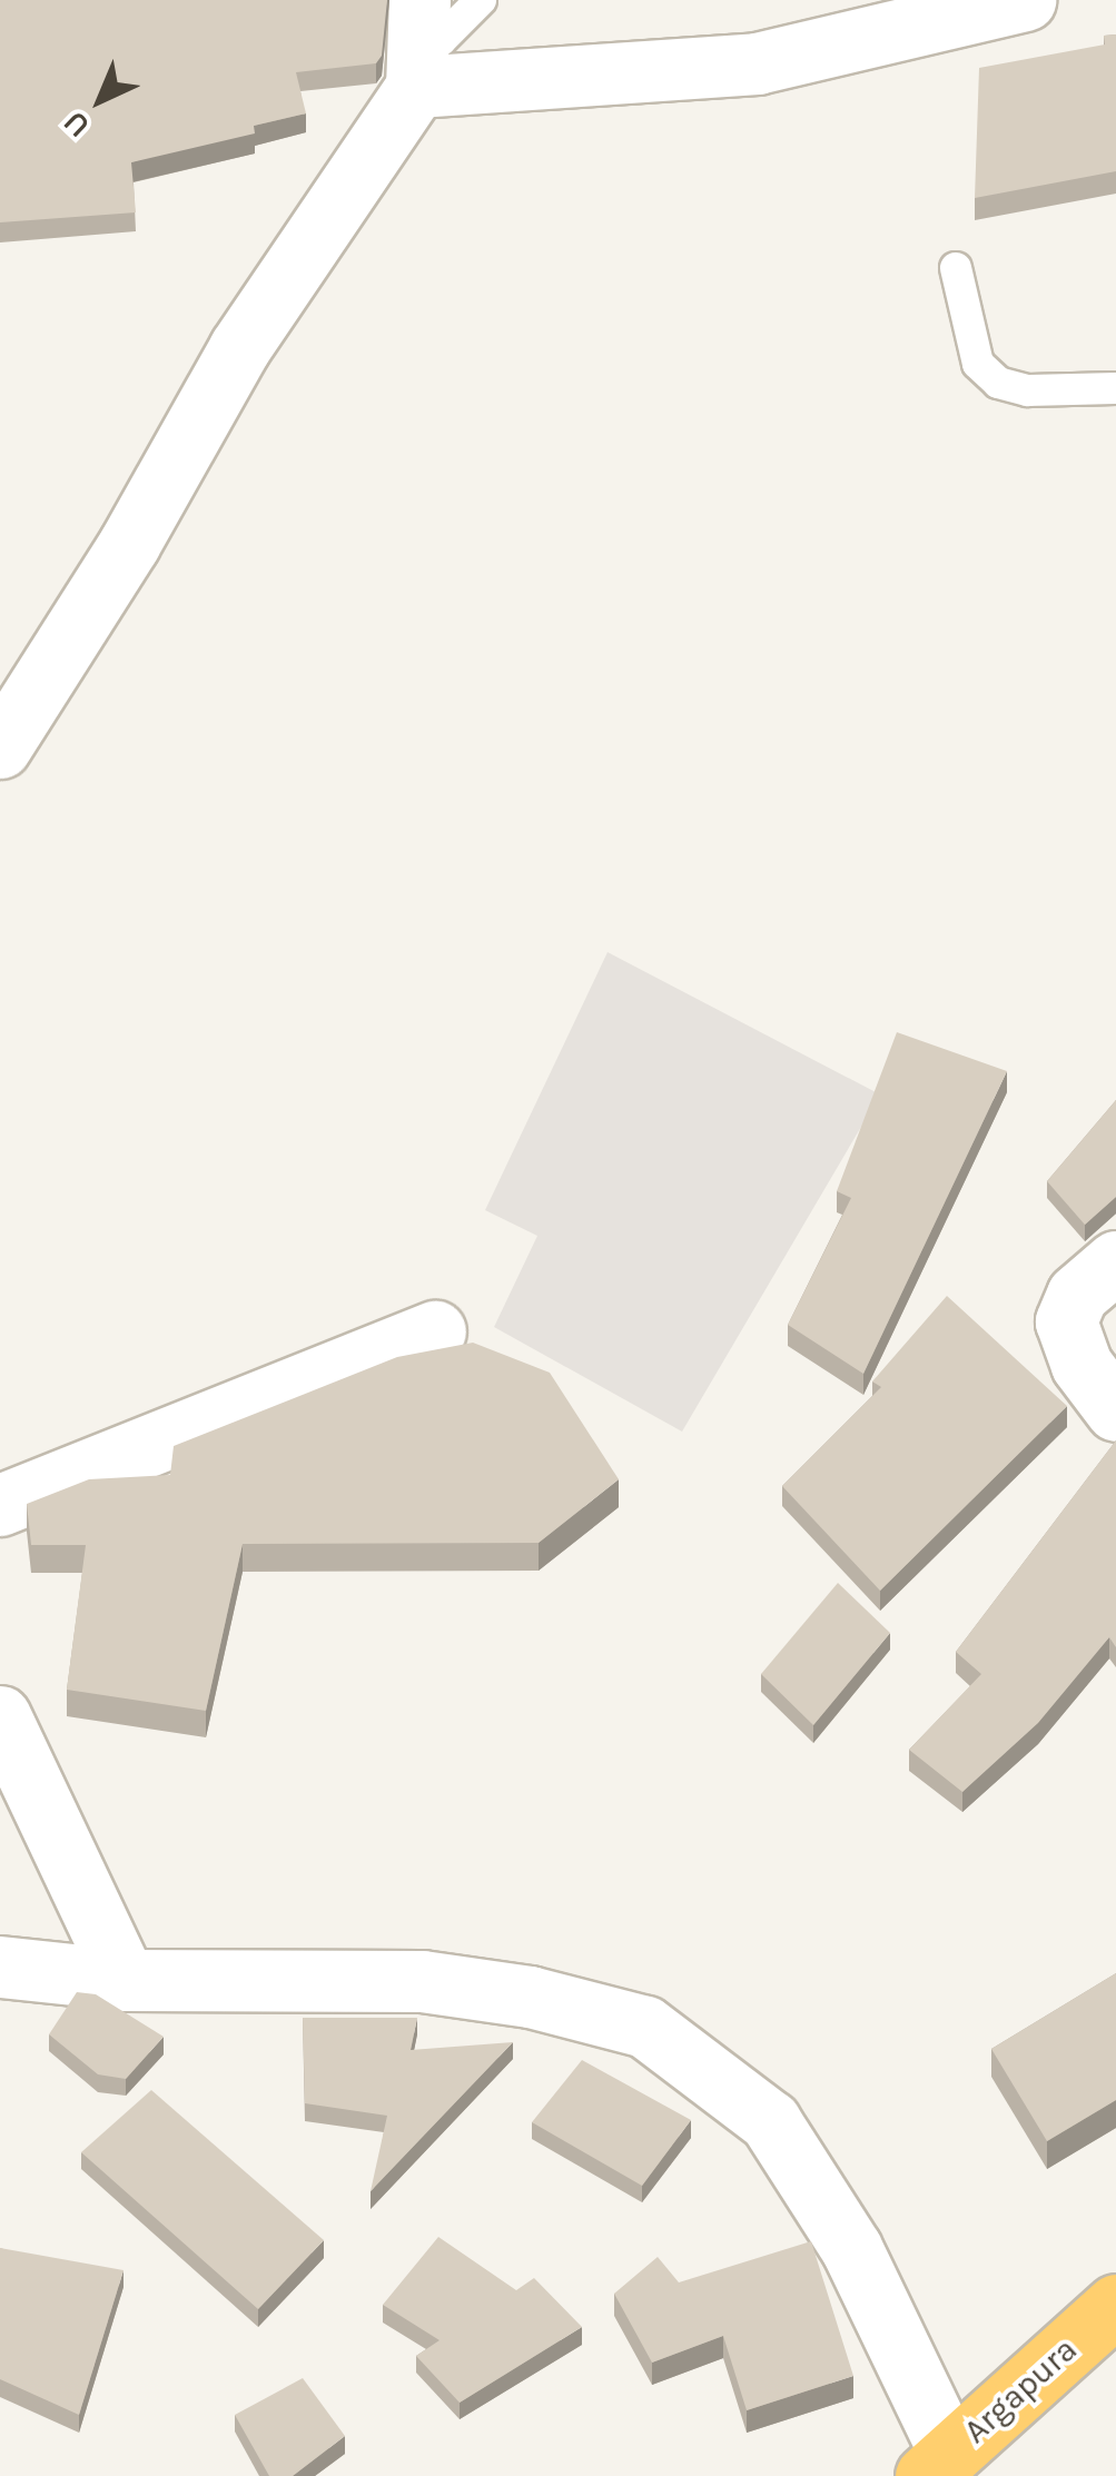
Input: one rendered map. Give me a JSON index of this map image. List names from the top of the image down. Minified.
{"streets":{"highway":["Argapura"]},"north":"bottom left"}
